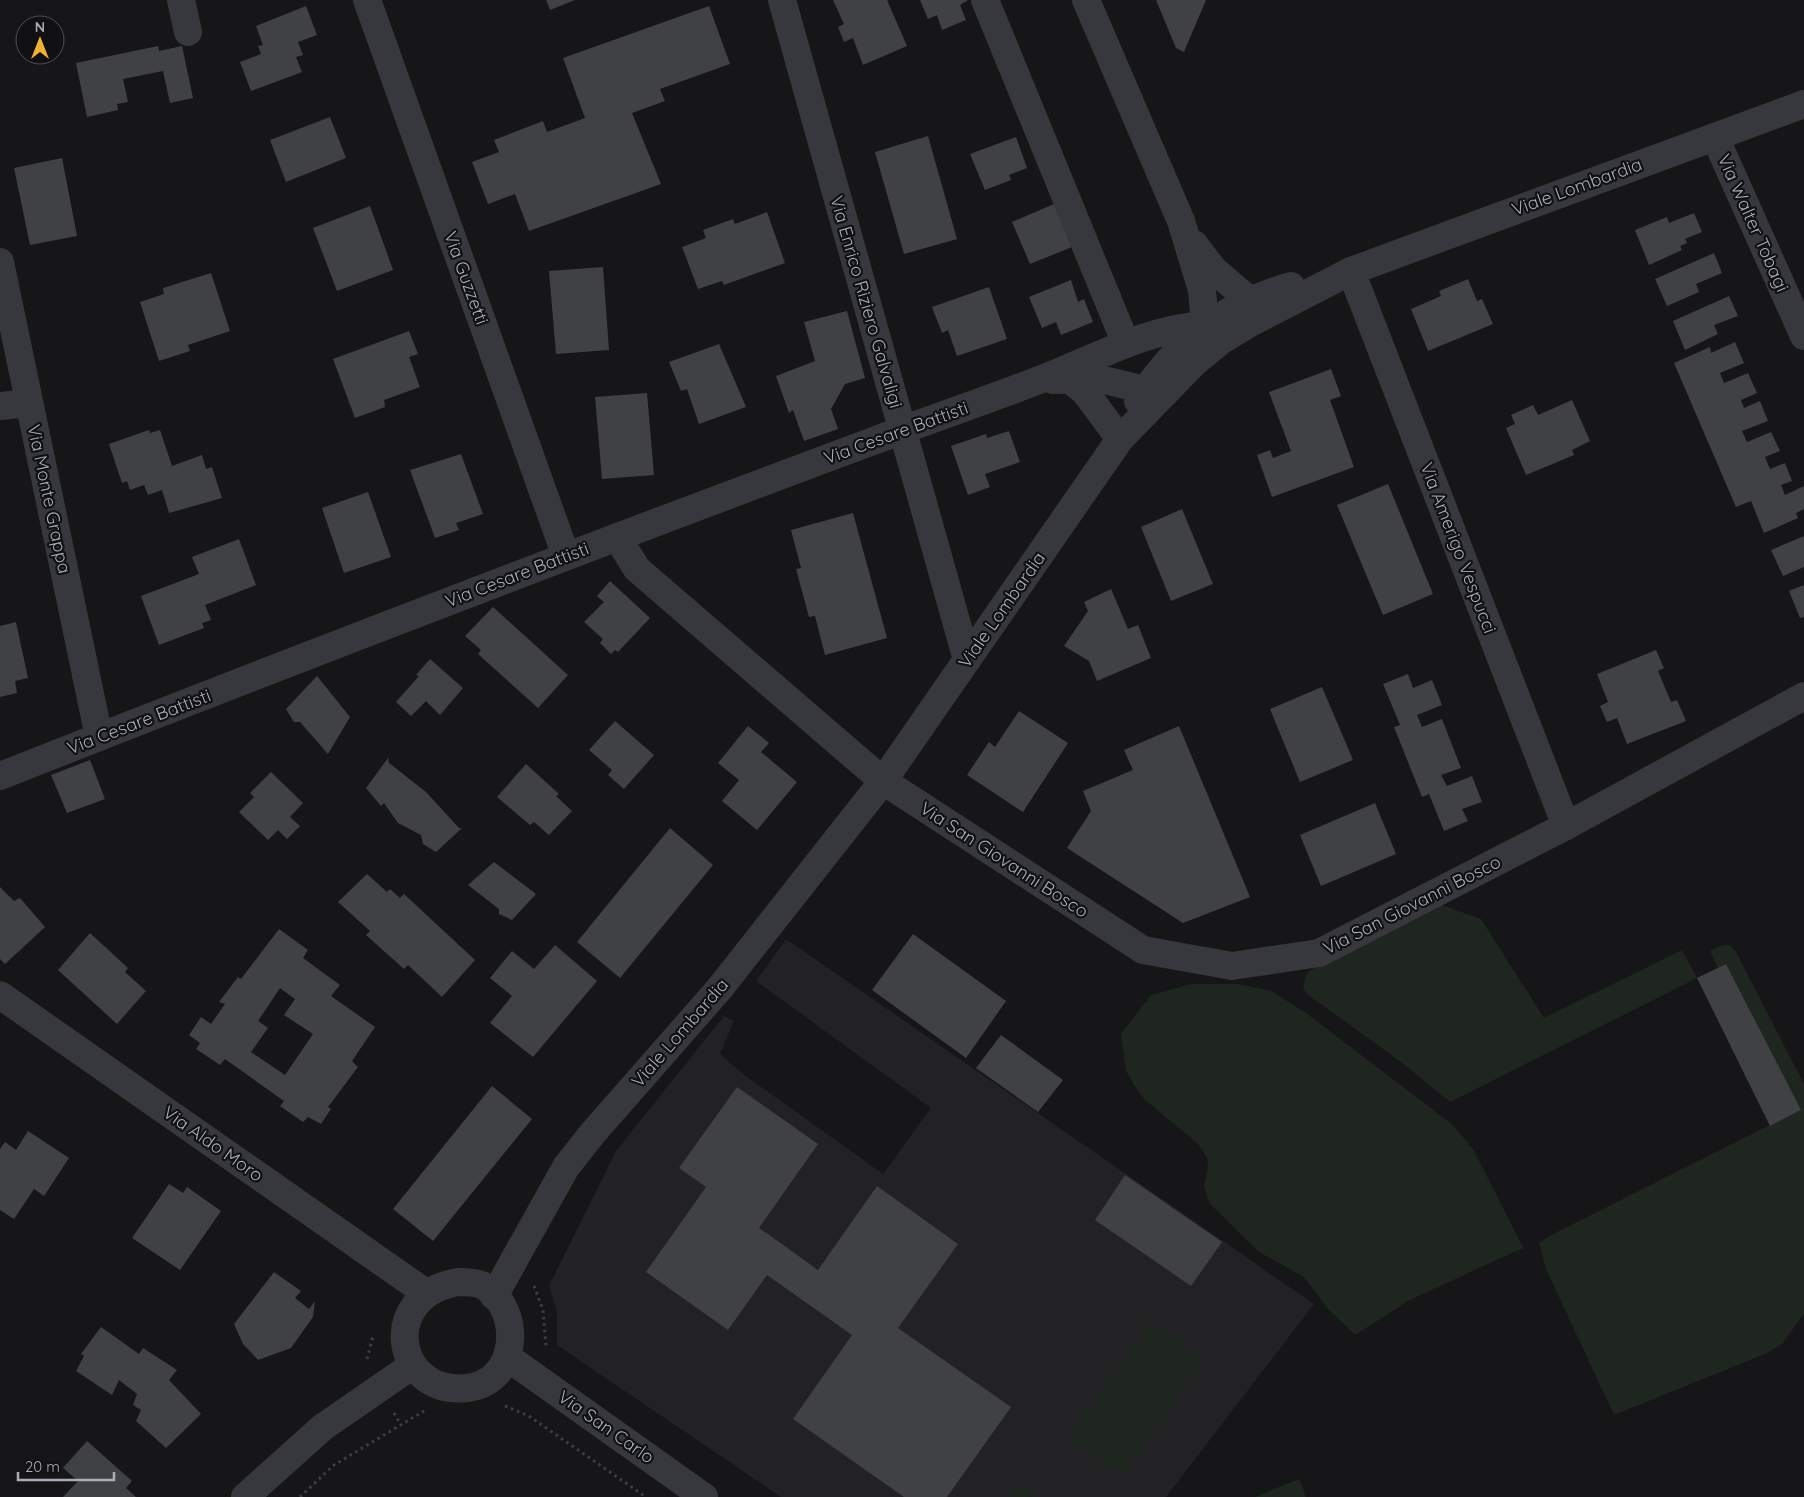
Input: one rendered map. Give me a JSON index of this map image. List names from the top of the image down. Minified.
{"streets":{"street":["Viale Lombardia","Via Walter Tobagi","Via Guzzetti","Via Enrico Riziero Galvaligi","Via Cesare Battisti","Via Monte Grappa","Via Amerigo Vespucci","Via San Giovanni Bosco","Via Aldo Moro","Via San Carlo"]},"crossings":[["Viale Lombardia","Via Walter Tobagi"],["Viale Lombardia","Via Enrico Riziero Galvaligi"],["Viale Lombardia","Via Cesare Battisti"],["Viale Lombardia","Via Amerigo Vespucci"],["Viale Lombardia","Via San Giovanni Bosco"],["Viale Lombardia","Via Aldo Moro"],["Viale Lombardia","Via San Carlo"],["Via Guzzetti","Via Cesare Battisti"],["Via Enrico Riziero Galvaligi","Via Cesare Battisti"],["Via Cesare Battisti","Via Monte Grappa"],["Via Amerigo Vespucci","Via San Giovanni Bosco"],["Via Aldo Moro","Via San Carlo"]],"scale_bar":"20 m","north":"top"}
